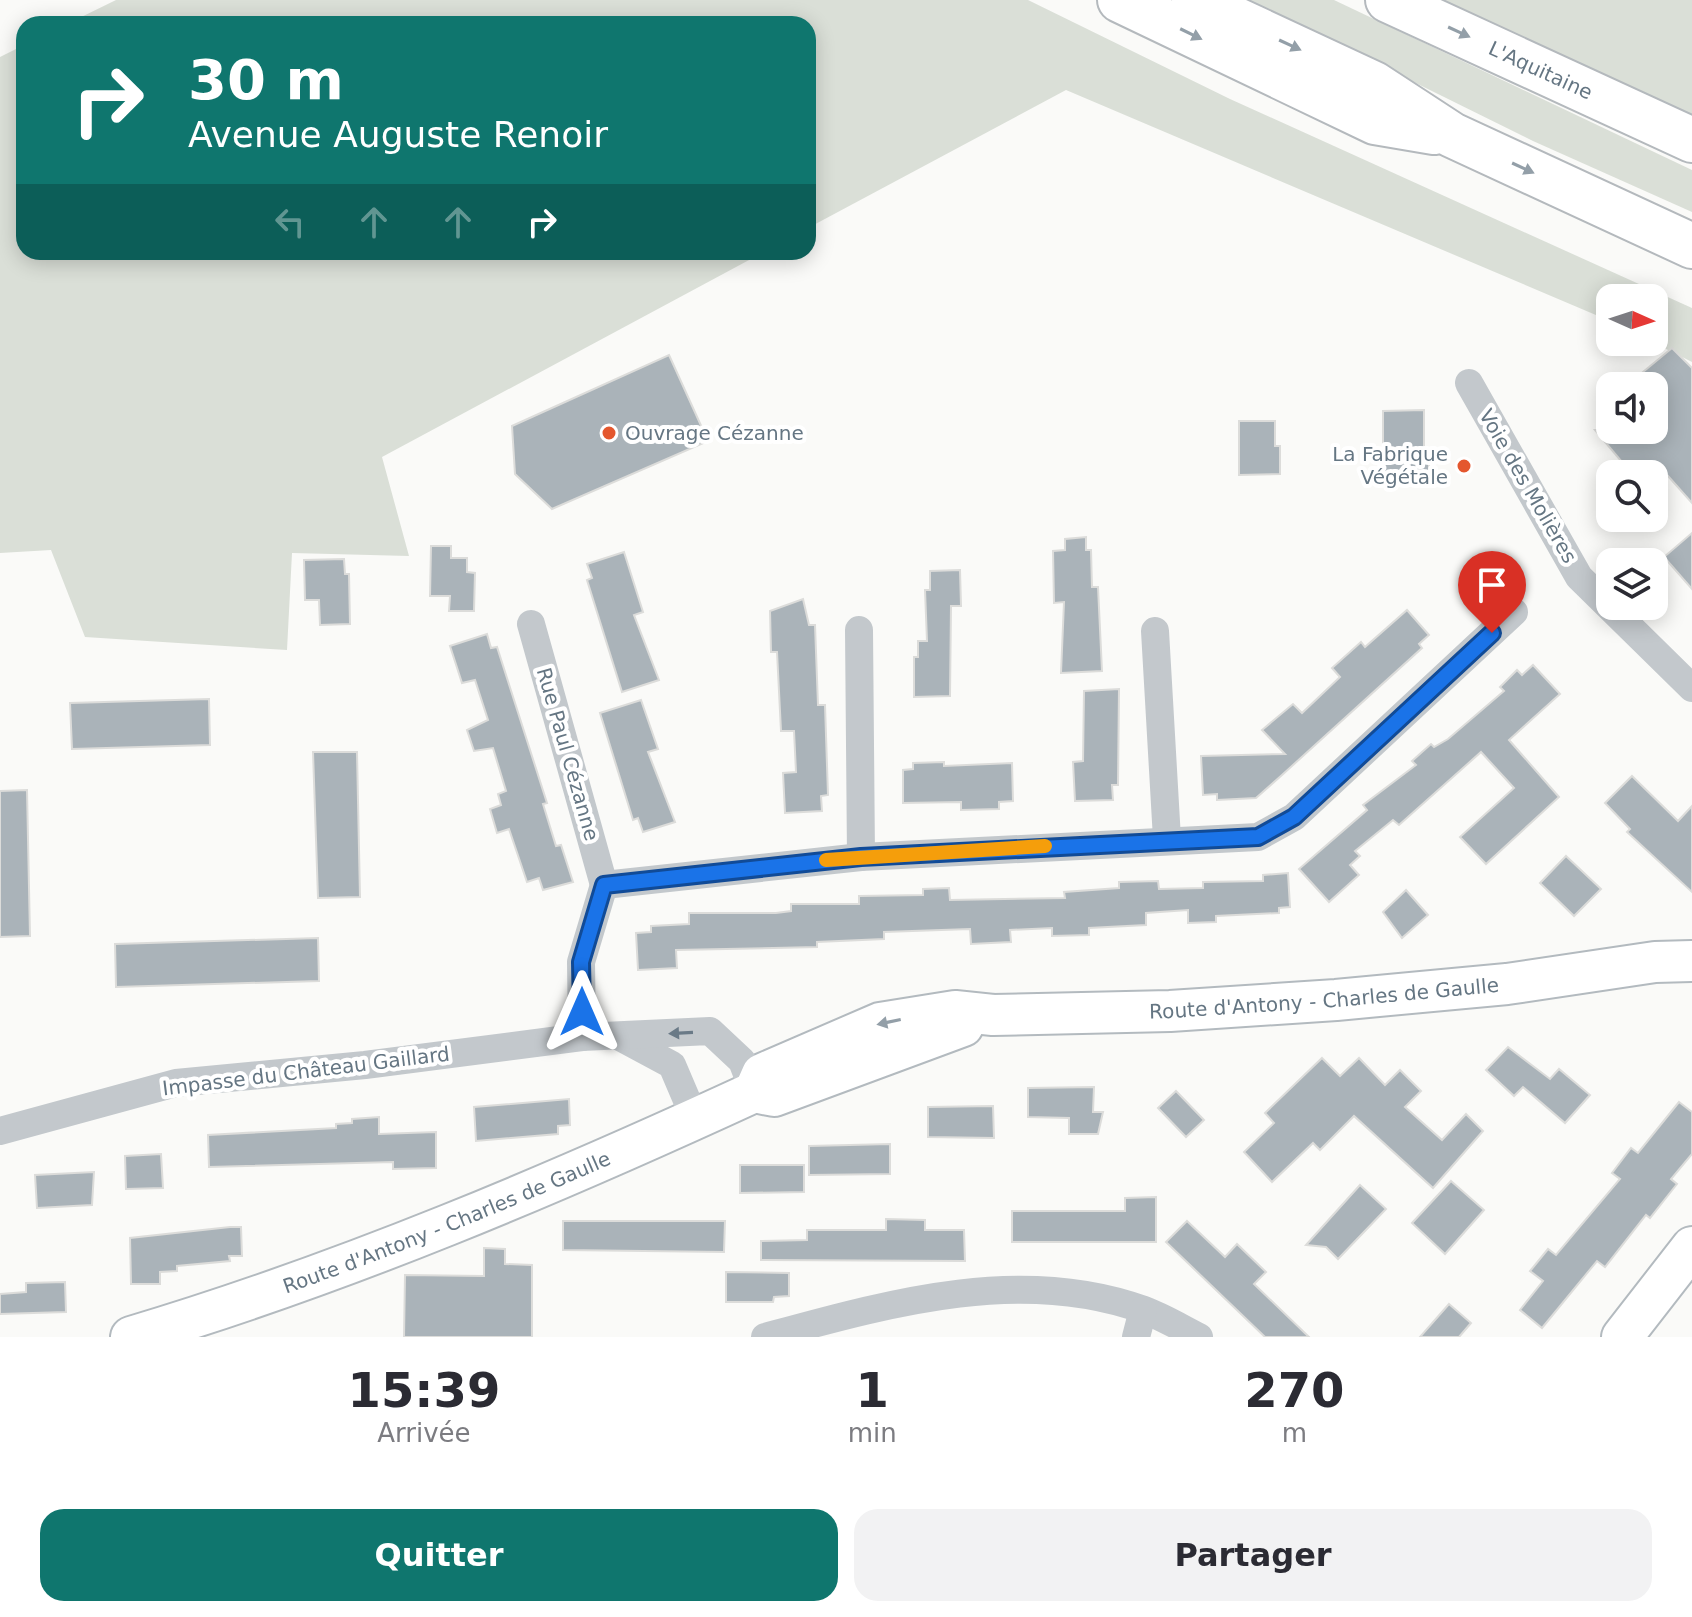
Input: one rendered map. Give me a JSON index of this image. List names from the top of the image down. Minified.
{"streets":{"highway":["L'Aquitaine"],"street":["Voie des Molières","Rue Paul Cézanne","Route d'Antony - Charles de Gaulle","Impasse du Château Gaillard"]},"crossings":[["Route d'Antony - Charles de Gaulle","Impasse du Château Gaillard"]],"places":["Ouvrage Cézanne","La Fabrique Végétale"],"north":"right","page":{"turn":["30 m","Avenue Auguste Renoir"],"eta":["15:39","Arrivée","1","min","270","m"],"buttons":["Quitter","Partager"]}}
